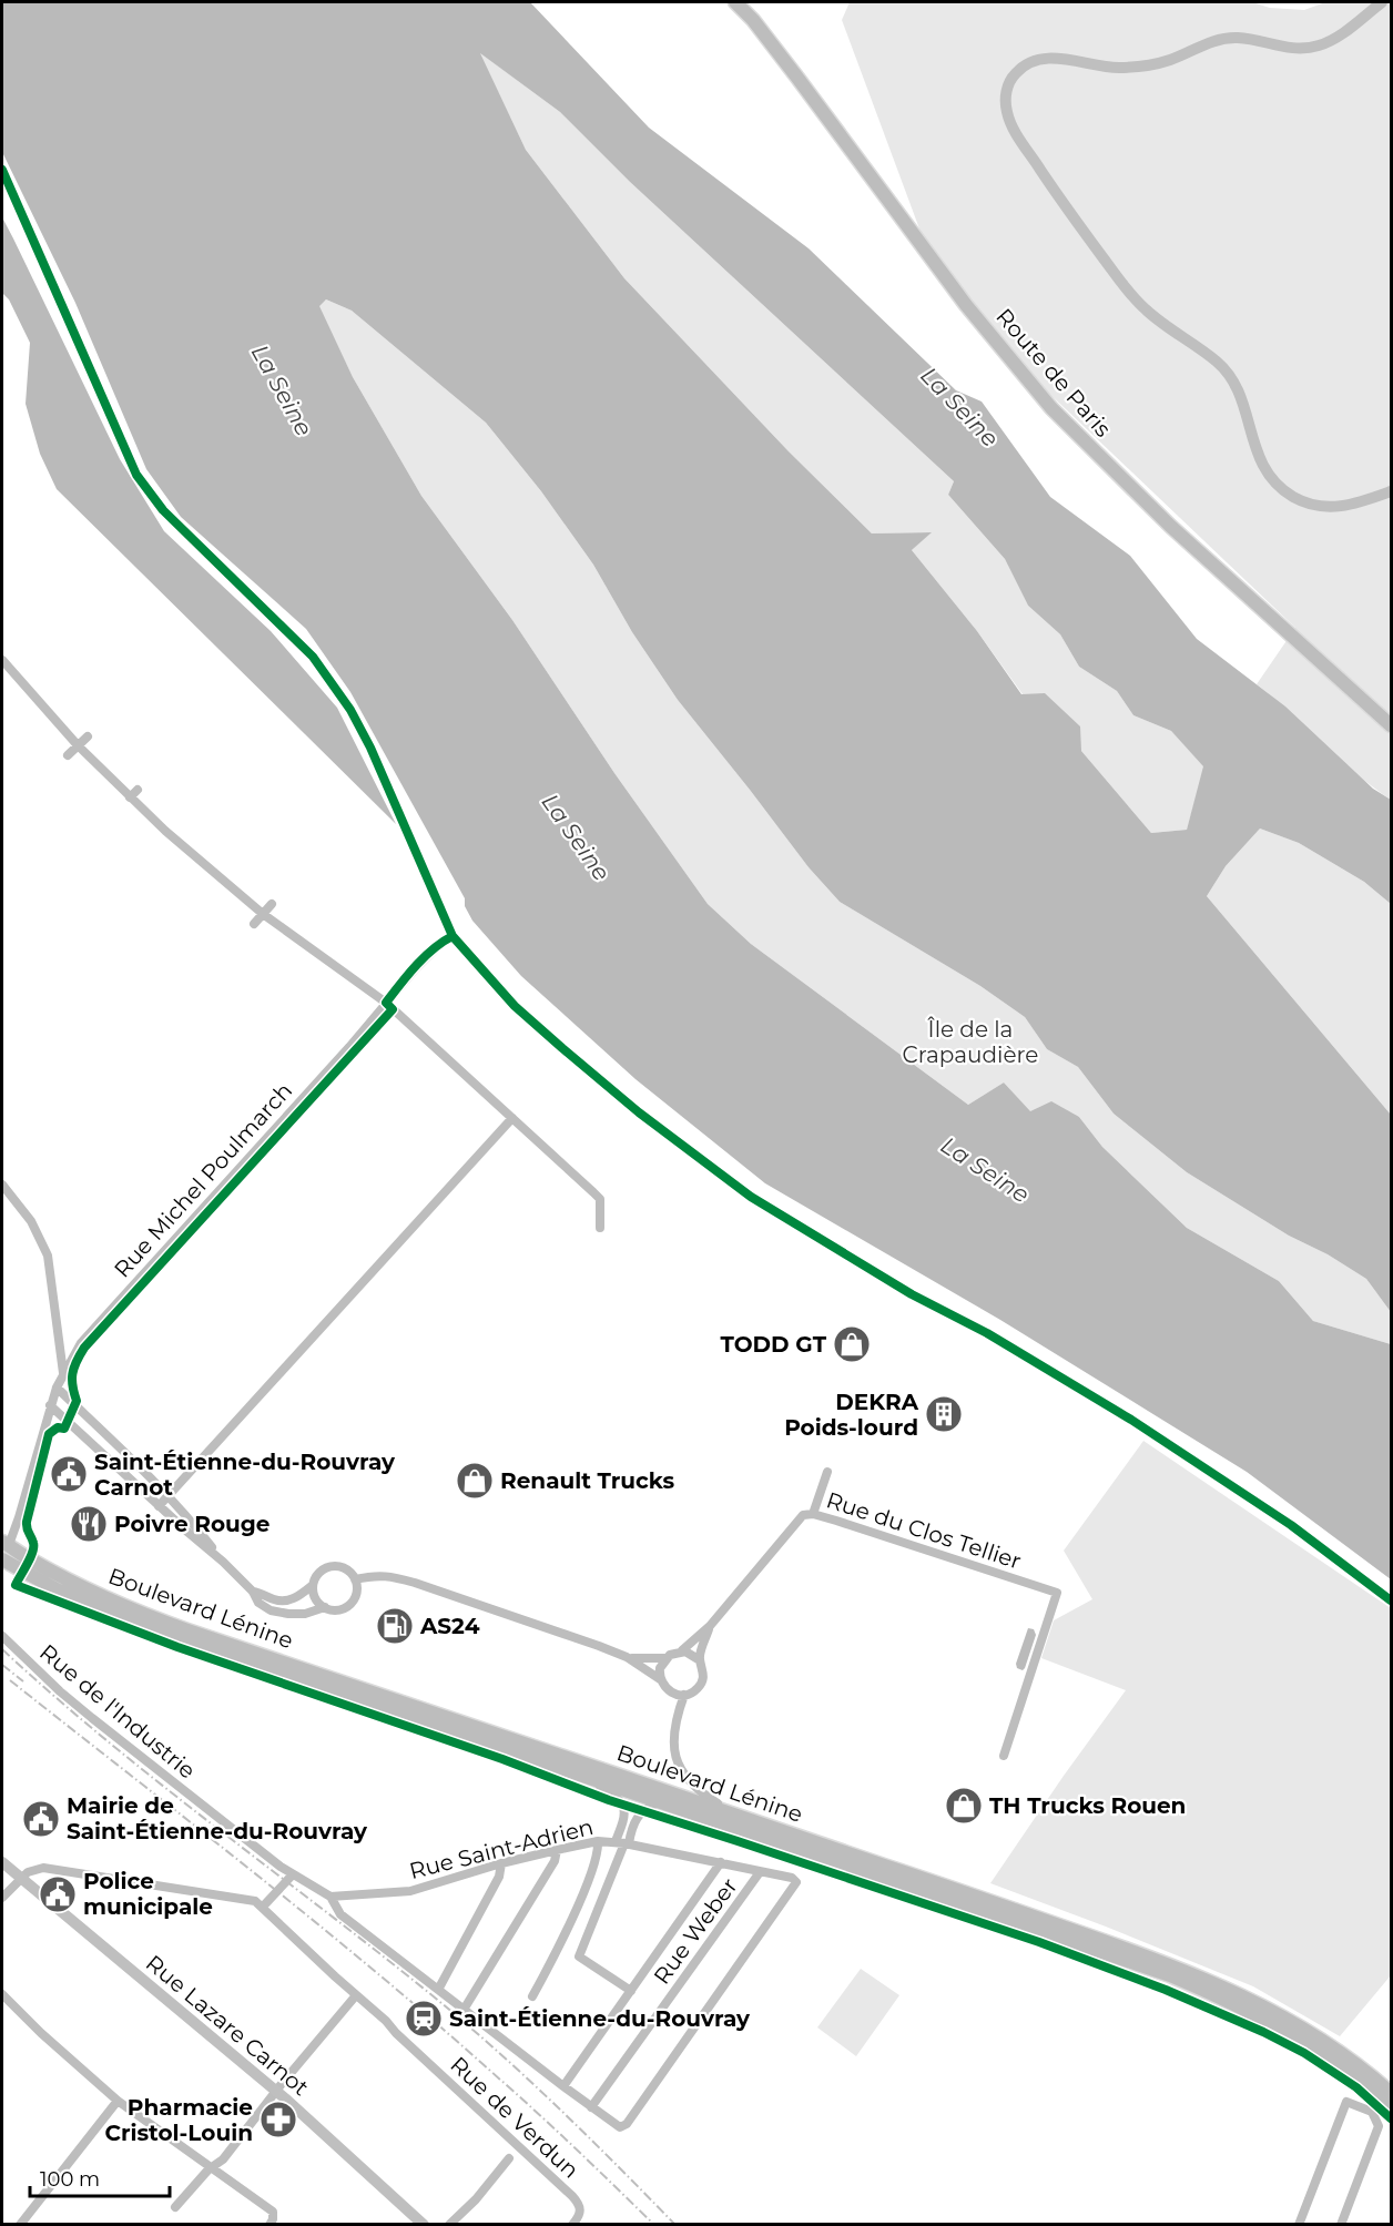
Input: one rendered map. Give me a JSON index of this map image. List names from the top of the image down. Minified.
{"streets":{"main road":["Route de Paris","Boulevard Lénine","Rue Lazare Carnot"],"street":["Rue Michel Poulmarch","Rue du Clos Tellier","Rue de l'Industrie","Rue Saint-Adrien","Rue Weber","Rue de Verdun"]},"crossings":[["Rue Michel Poulmarch","Rue du Clos Tellier"],["Rue Michel Poulmarch","Boulevard Lénine"],["Rue de l'Industrie","Rue Saint-Adrien"],["Rue de l'Industrie","Rue Weber"],["Rue Saint-Adrien","Rue Weber"]],"water":["La Seine"],"parks":["Île de la Crapaudière"],"places":{"shop":["TODD GT","Renault Trucks","TH Trucks Rouen"],"building":["DEKRA Poids-lourd"],"public building":["Saint-Étienne-du-Rouvray Carnot","Mairie de Saint-Étienne-du-Rouvray","Police municipale"],"restaurant":["Poivre Rouge"],"fuel station":["AS24"],"station":["Saint-Étienne-du-Rouvray"],"pharmacy":["Pharmacie Cristol-Louin"]},"scale_bar":"100 m"}
